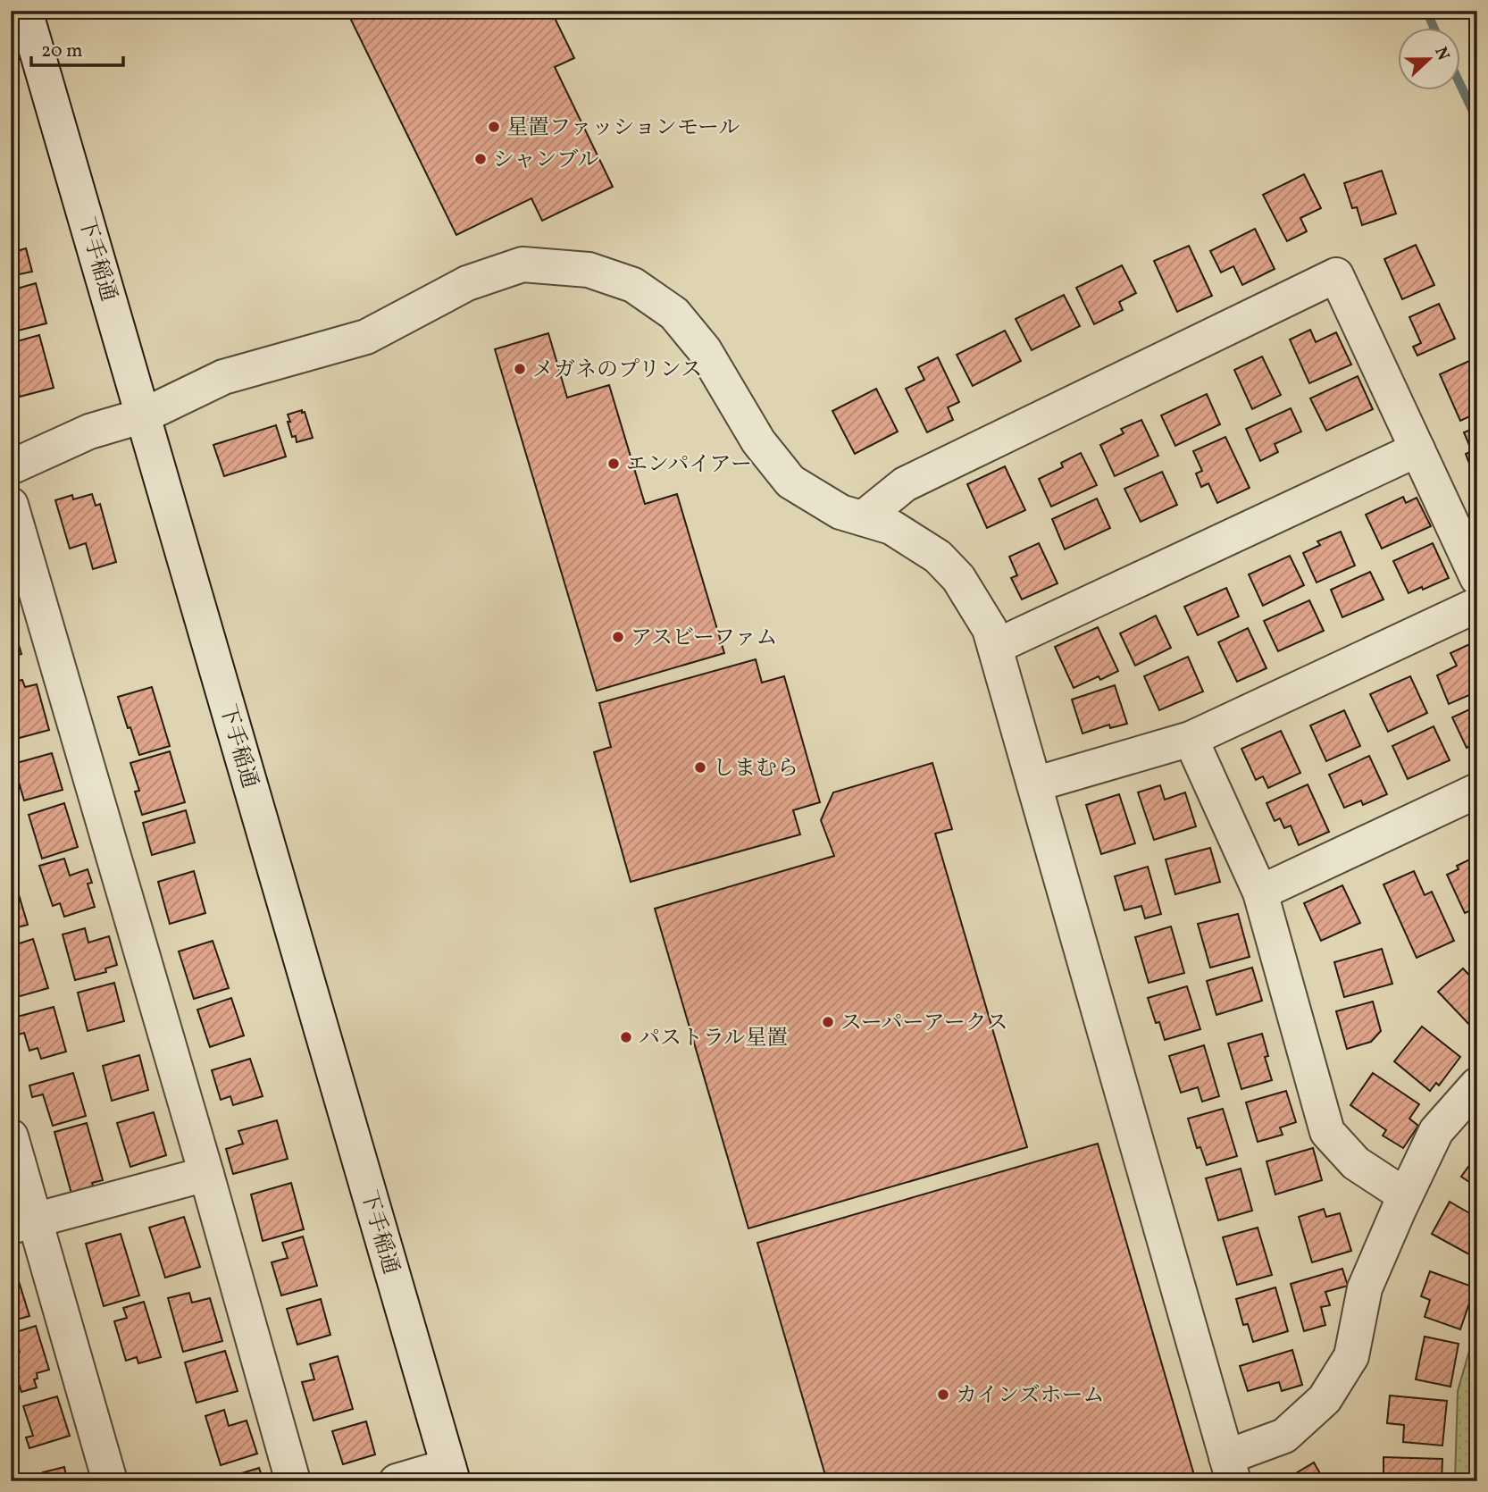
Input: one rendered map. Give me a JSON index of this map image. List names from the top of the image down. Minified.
{"streets":{"street":["下手稲通"]},"places":["星置ファッションモール","シャンブル","メガネのプリンス","エンパイアー","アスビーファム","しまむら","スーパーアークス","パストラル星置","カインズホーム"],"scale_bar":"20 m","north":"right"}
